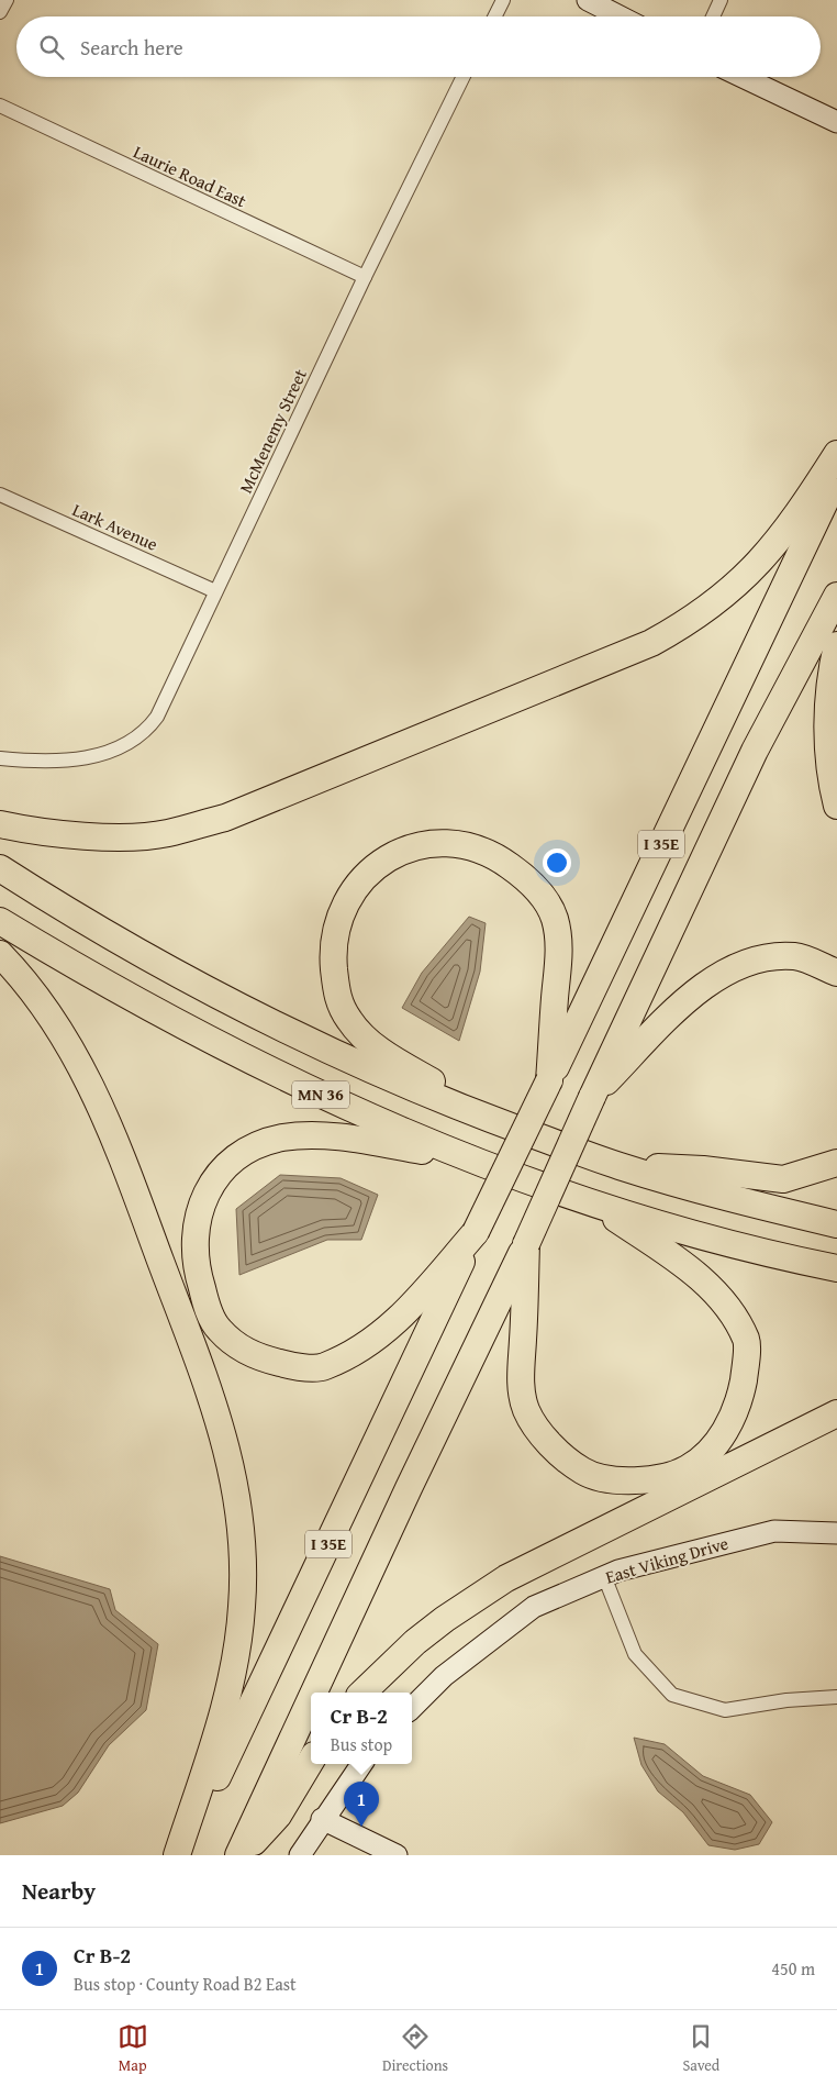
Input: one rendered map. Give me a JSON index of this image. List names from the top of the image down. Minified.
{"streets":{"highway":["I 35E","MN 36"],"street":["Laurie Road East","McMenemy Street","Lark Avenue","East Viking Drive"]},"crossings":[["Laurie Road East","McMenemy Street"],["McMenemy Street","Lark Avenue"]],"page":{"search":"Search here","popup":["Cr B-2","Bus stop"],"pins":"1","heading":"Nearby","list":[{"mark":"1","name":"Cr B-2","note":"Bus stop · County Road B2 East","value":"450 m"}],"nav":["Map","Directions","Saved"]}}
